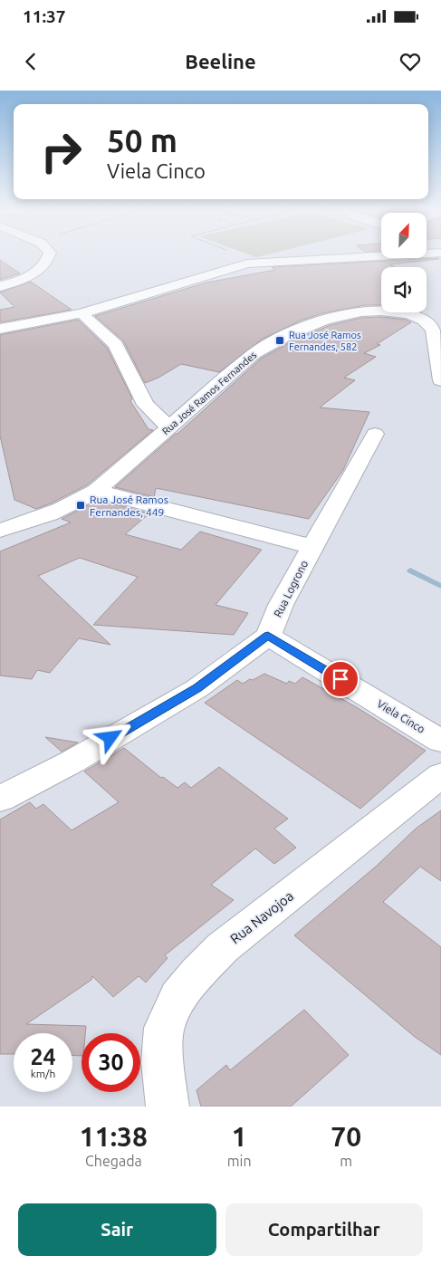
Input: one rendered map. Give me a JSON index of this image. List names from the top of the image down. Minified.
{"streets":{"street":["Rua José Ramos Fernandes","Rua Logrono","Viela Cinco","Rua Navojoa"]},"crossings":[["Rua Logrono","Viela Cinco"]],"places":{"transit":["Rua José Ramos Fernandes, 582","Rua José Ramos Fernandes, 449"]},"north":"top right","page":{"status":"11:37","header":"Beeline","turn":["50 m","Viela Cinco"],"speed":"24 km/h","limit":"30","eta":["11:38","Chegada","1","min","70","m"],"buttons":["Sair","Compartilhar"]}}
